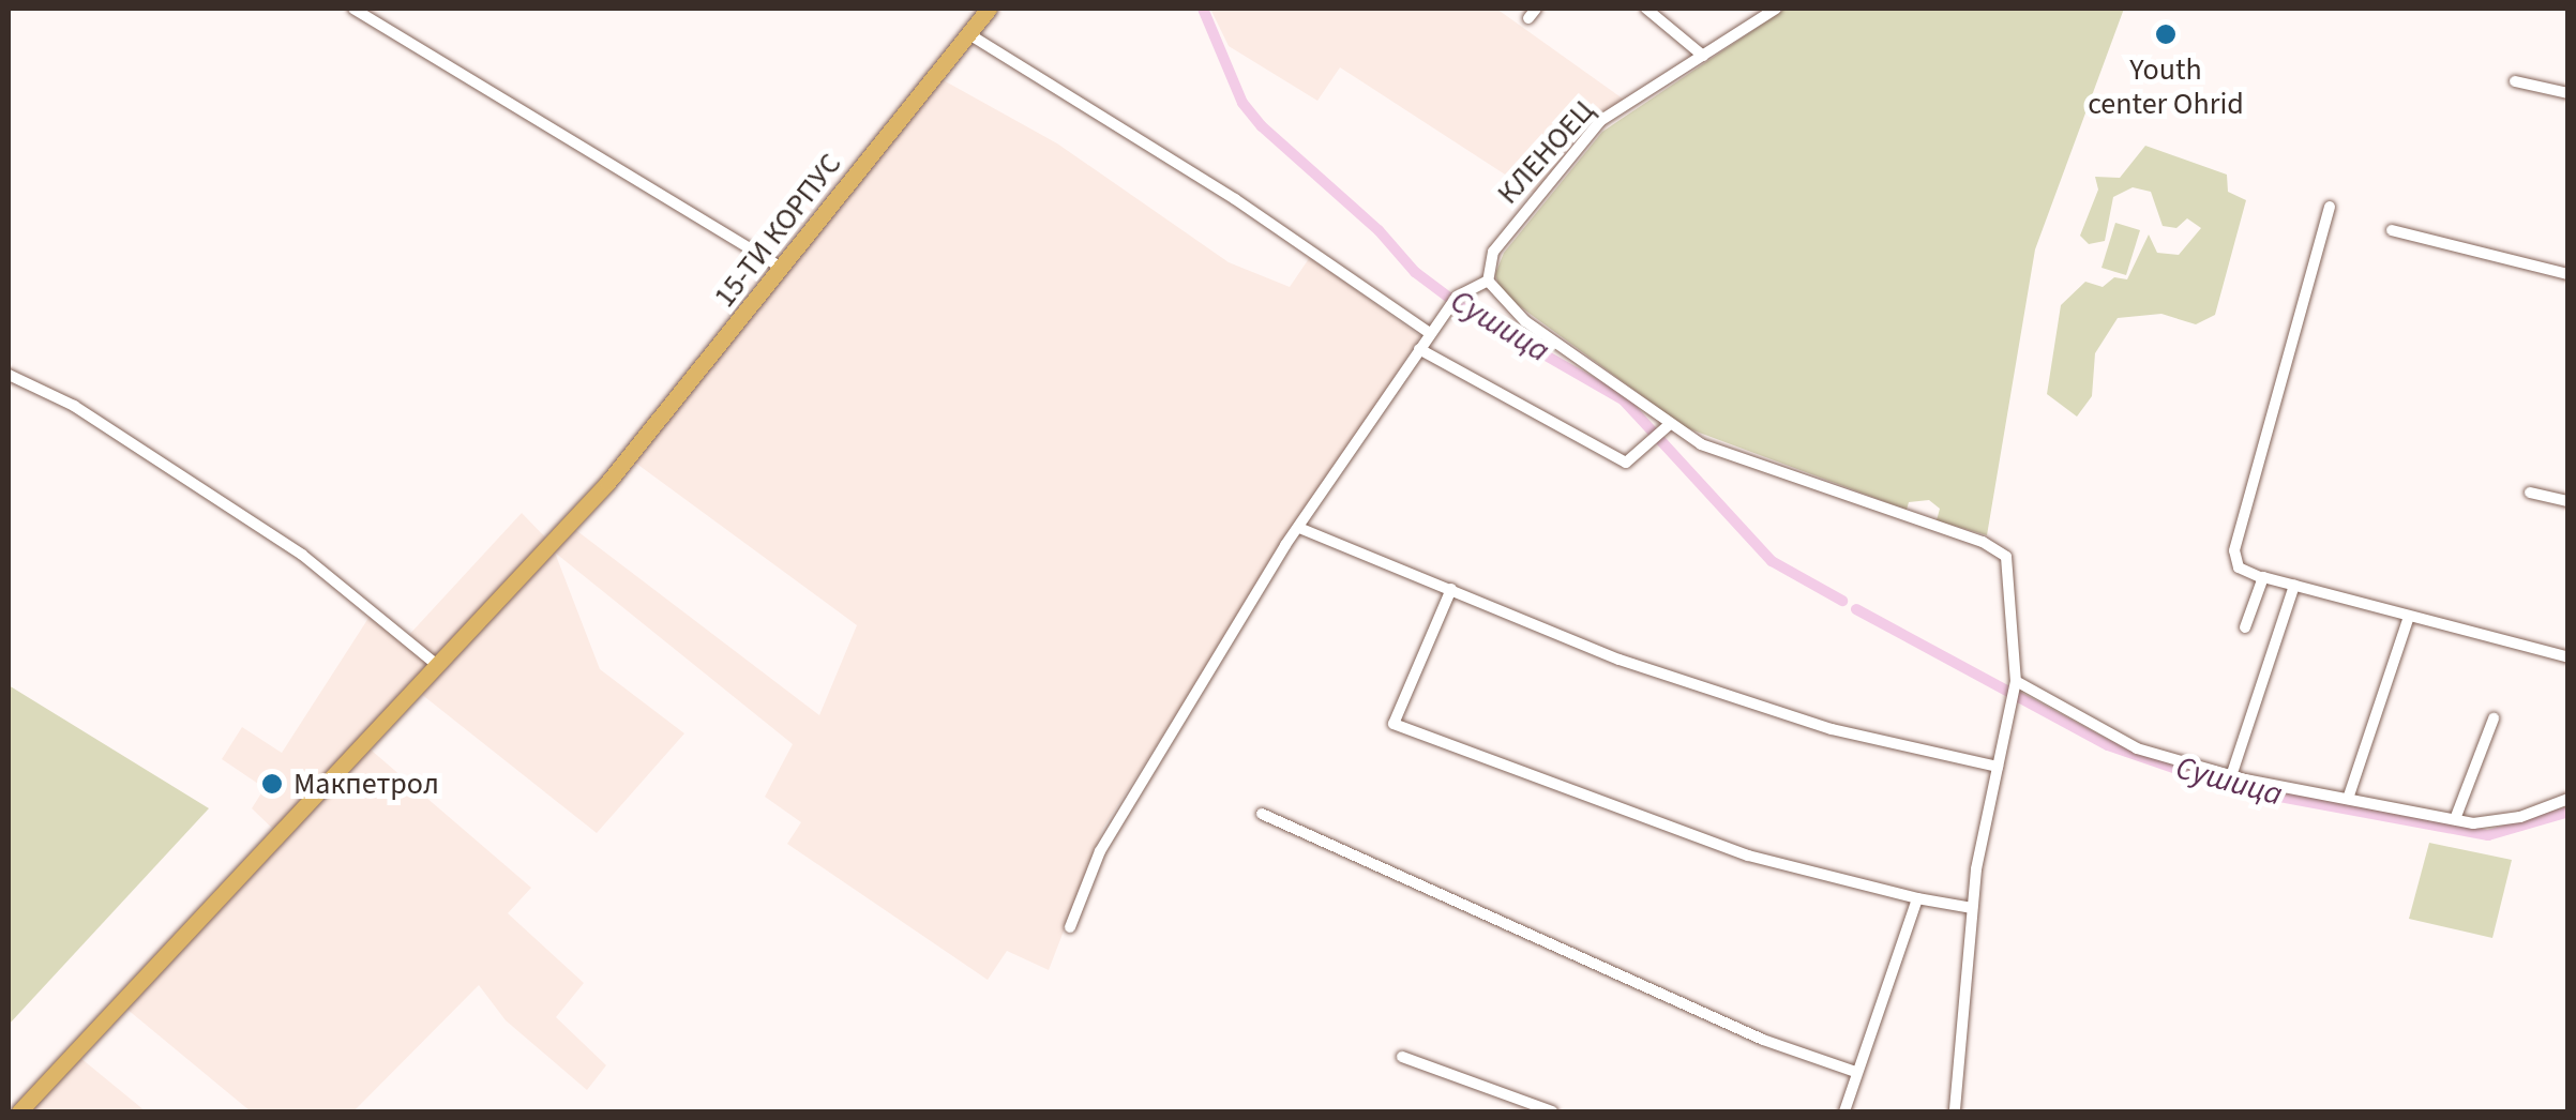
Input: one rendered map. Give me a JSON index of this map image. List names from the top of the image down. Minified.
{"streets":{"main road":["15-ТИ КОРПУС"],"street":["КЛЕНОЕЦ"]},"water":["Сушица"],"places":["Youth center Ohrid","Макпетрол"]}
